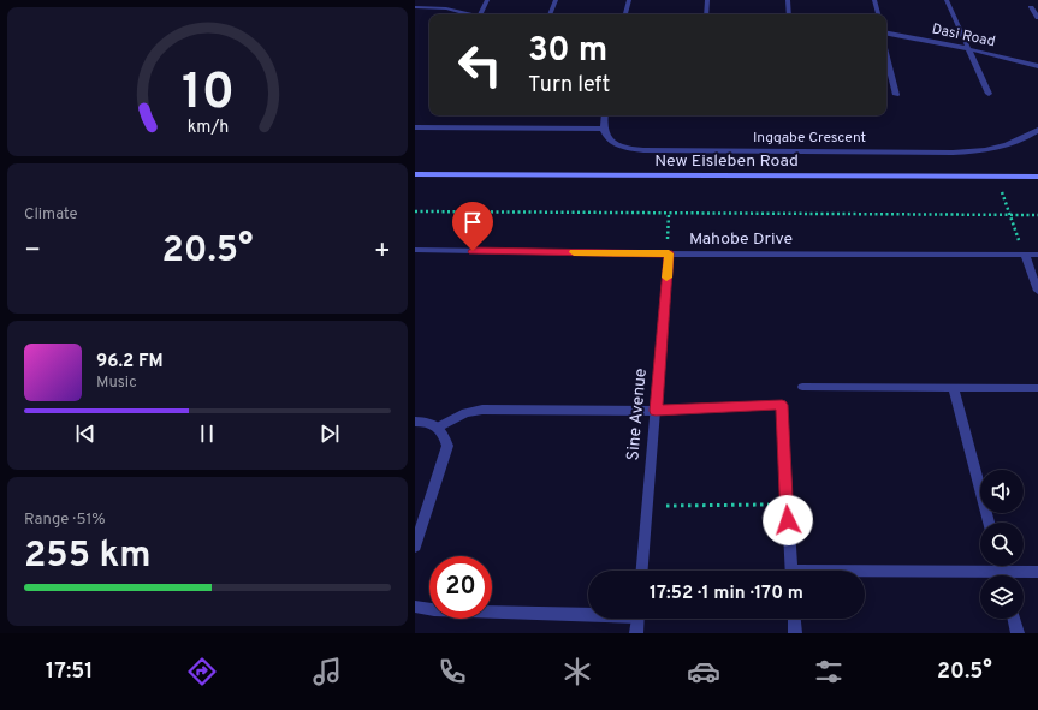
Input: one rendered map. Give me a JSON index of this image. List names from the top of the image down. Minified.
{"streets":{"main road":["New Eisleben Road"],"street":["Dasi Road","Ingqabe Crescent","Mahobe Drive","Sine Avenue"]},"crossings":[["Mahobe Drive","Sine Avenue"]],"page":{"turn":["30 m","Turn left"],"tile":["Climate",["Range · 51%","255 km"]],"heat":["−","20.5°","+"],"song":["96.2 FM","Music"],"limit":"20","trip":"17:52 · 1 min · 170 m","tabs":["17:51","20.5°"],"gauge":["10","km/h"]}}
